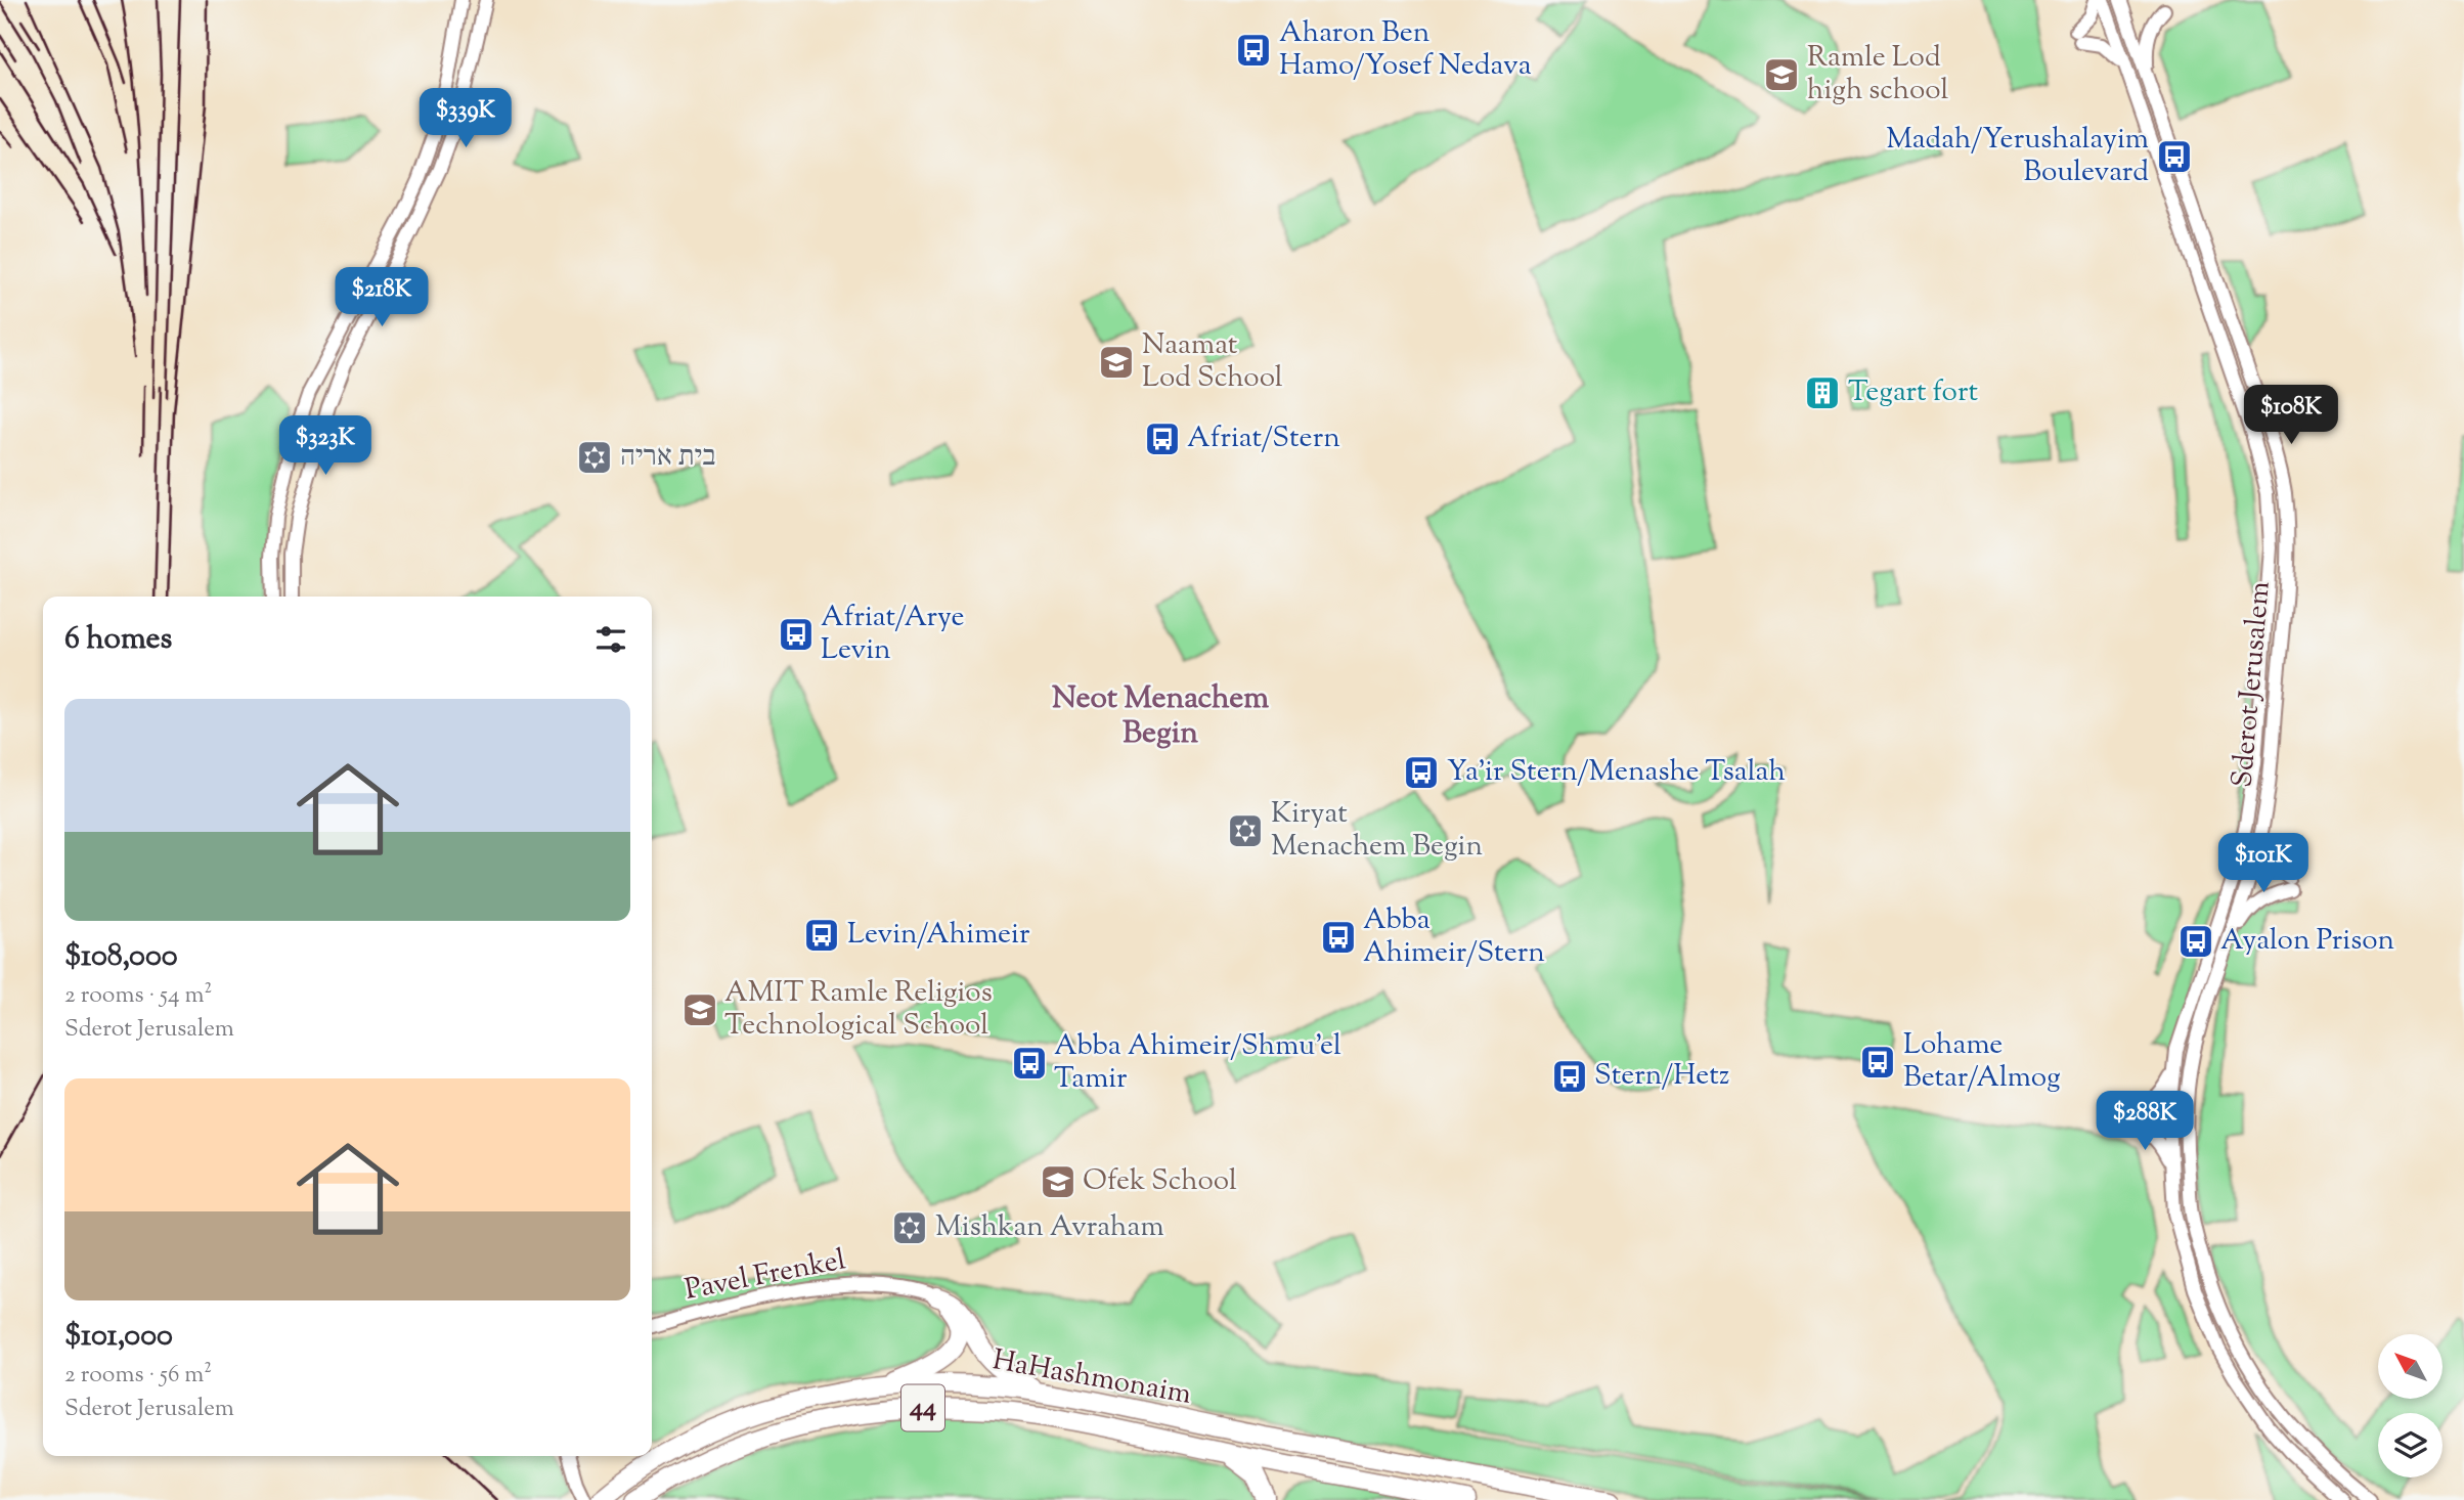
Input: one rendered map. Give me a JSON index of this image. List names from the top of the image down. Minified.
{"streets":{"highway":["HaHashmonaim","44"],"main road":["Sderot Jerusalem","Pavel Frenkel"]},"crossings":[["HaHashmonaim","44"]],"districts":["Neot Menachem Begin"],"places":{"bus stop":["Aharon Ben Hamo/Yosef Nedava","Madah/Yerushalayim Boulevard","Afriat/Stern","Afriat/Arye Levin","Ya'ir Stern/Menashe Tsalah","Levin/Ahimeir","Abba Ahimeir/Stern","Ayalon Prison","Lohame Betar/Almog","Abba Ahimeir/Shmu'el Tamir","Stern/Hetz"],"school or university":["Ramle Lod high school","Naamat Lod School","AMIT Ramle Religios Technological School","Ofek School"],"building":["Tegart fort"],"synagogue":["בית אריה","Kiryat Menachem Begin","Mishkan Avraham"]},"north":"top left","page":{"price":["$339K","$218K","$108K","$323K","$101K","$288K"],"heading":"6 homes","list":[{"name":"$108,000","note":"2 rooms · 54 m² · Sderot Jerusalem"},{"name":"$101,000","note":"2 rooms · 56 m² · Sderot Jerusalem"}]}}
